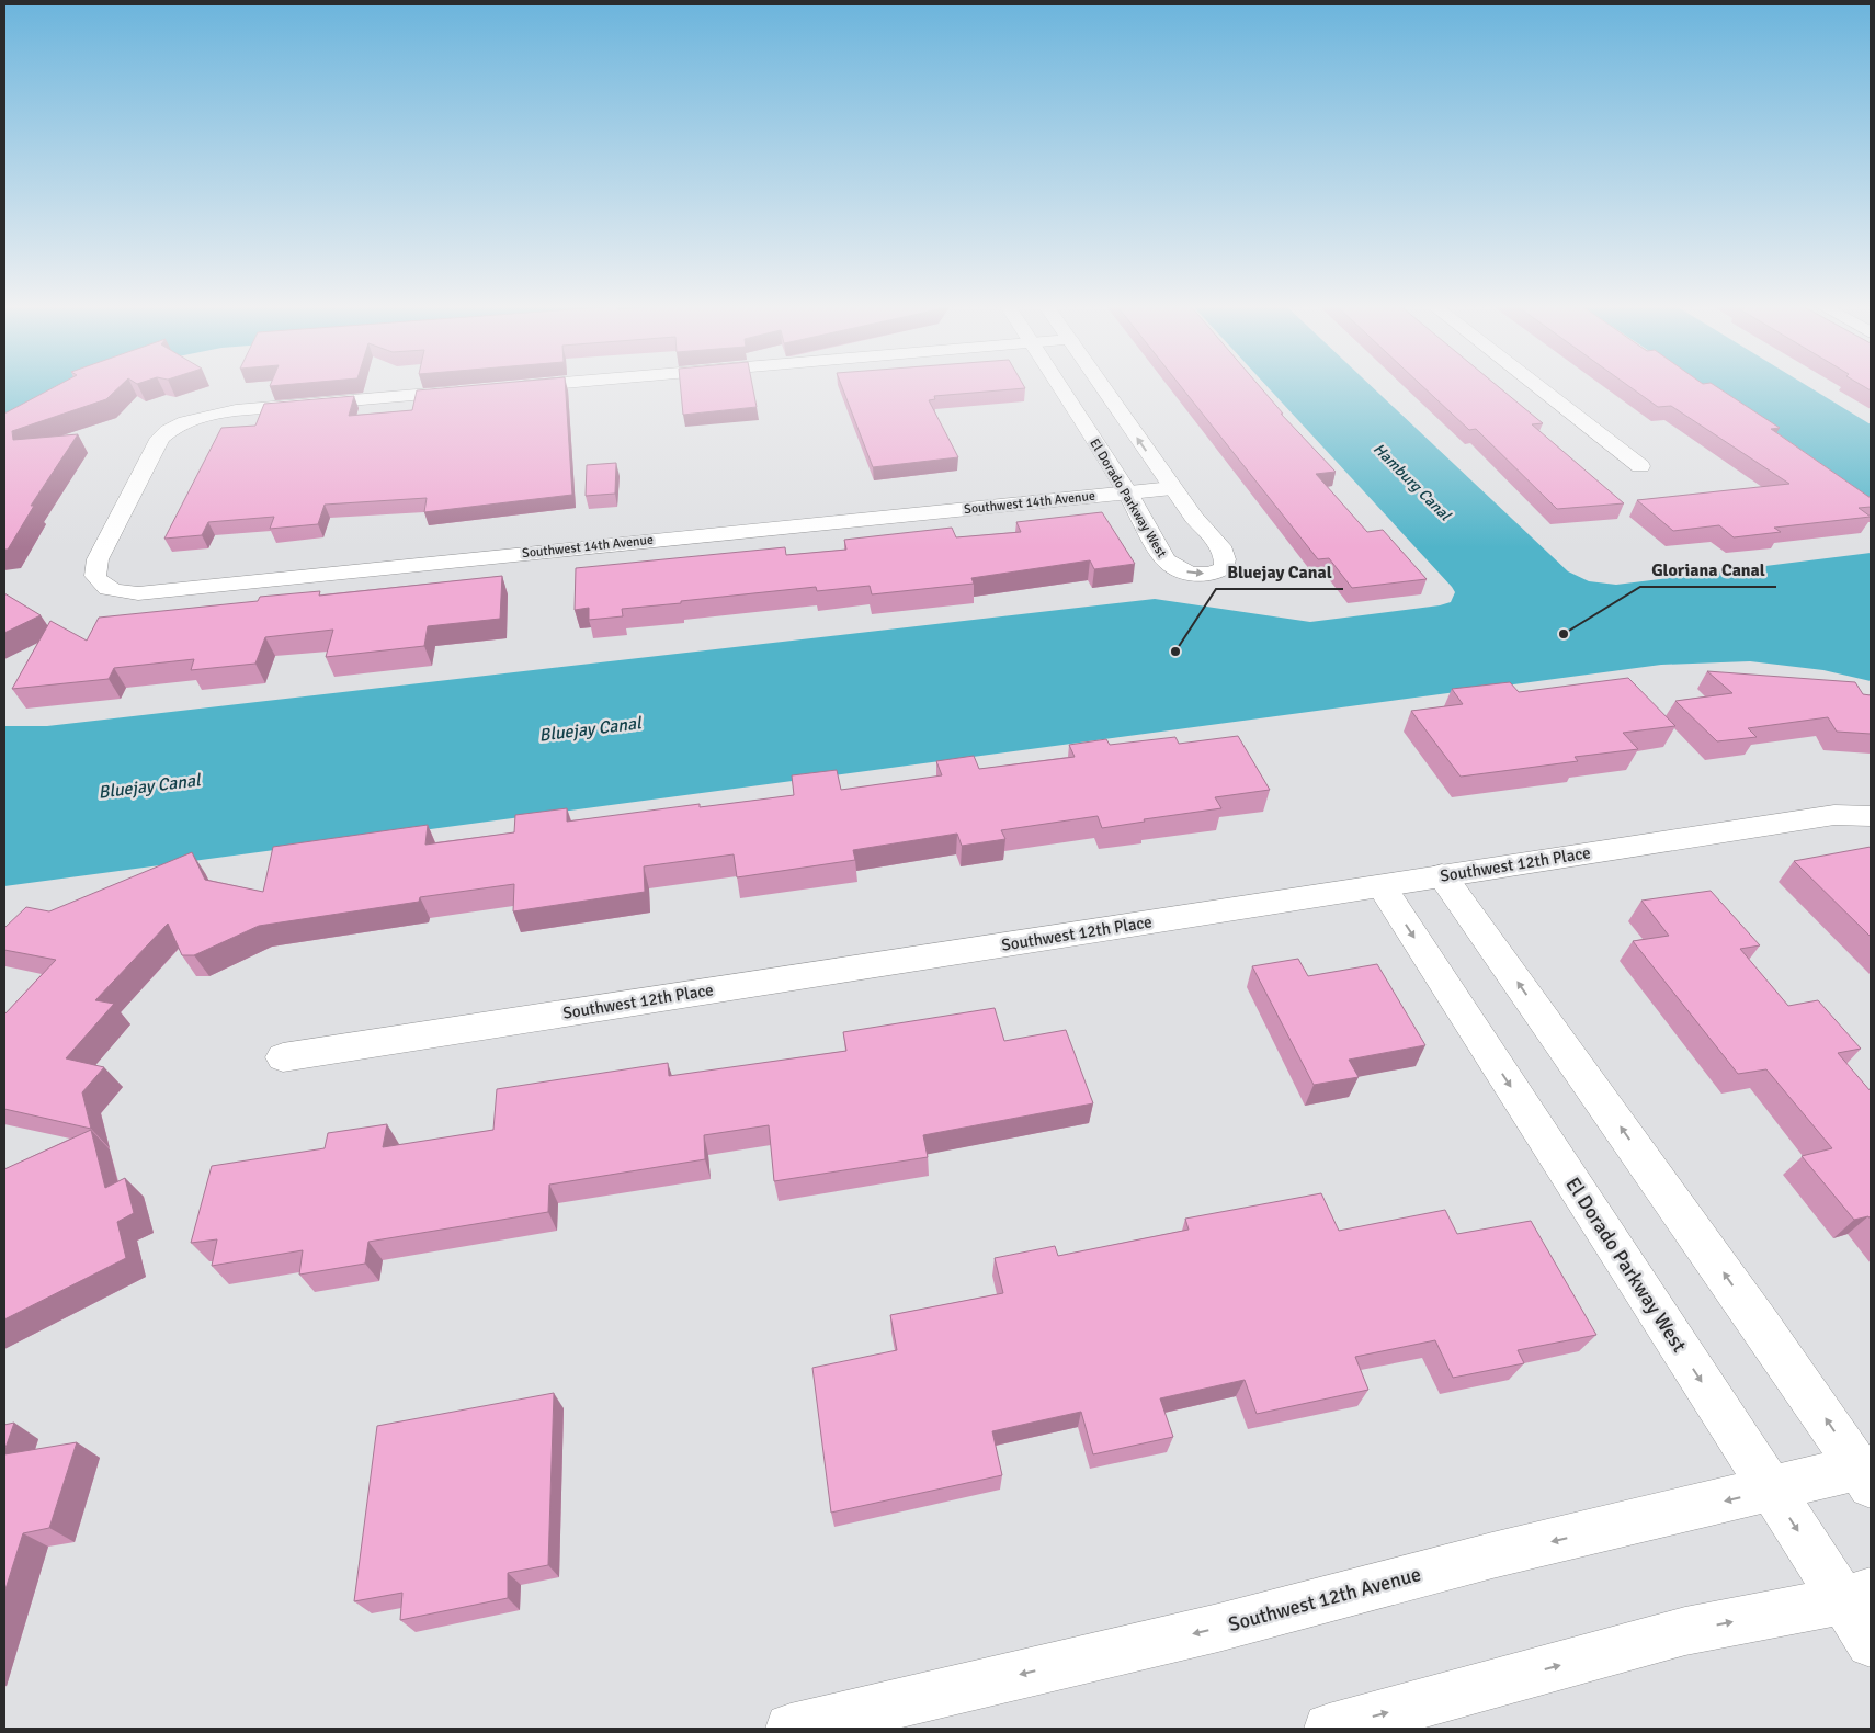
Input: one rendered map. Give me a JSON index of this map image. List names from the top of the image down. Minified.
{"streets":{"street":["El Dorado Parkway West","Southwest 14th Avenue","Southwest 12th Place","Southwest 12th Avenue"]},"crossings":[["El Dorado Parkway West","Southwest 14th Avenue"],["El Dorado Parkway West","Southwest 12th Place"],["El Dorado Parkway West","Southwest 12th Avenue"]],"water":["Hamburg Canal","Bluejay Canal"],"places":["Gloriana Canal","Bluejay Canal"]}
